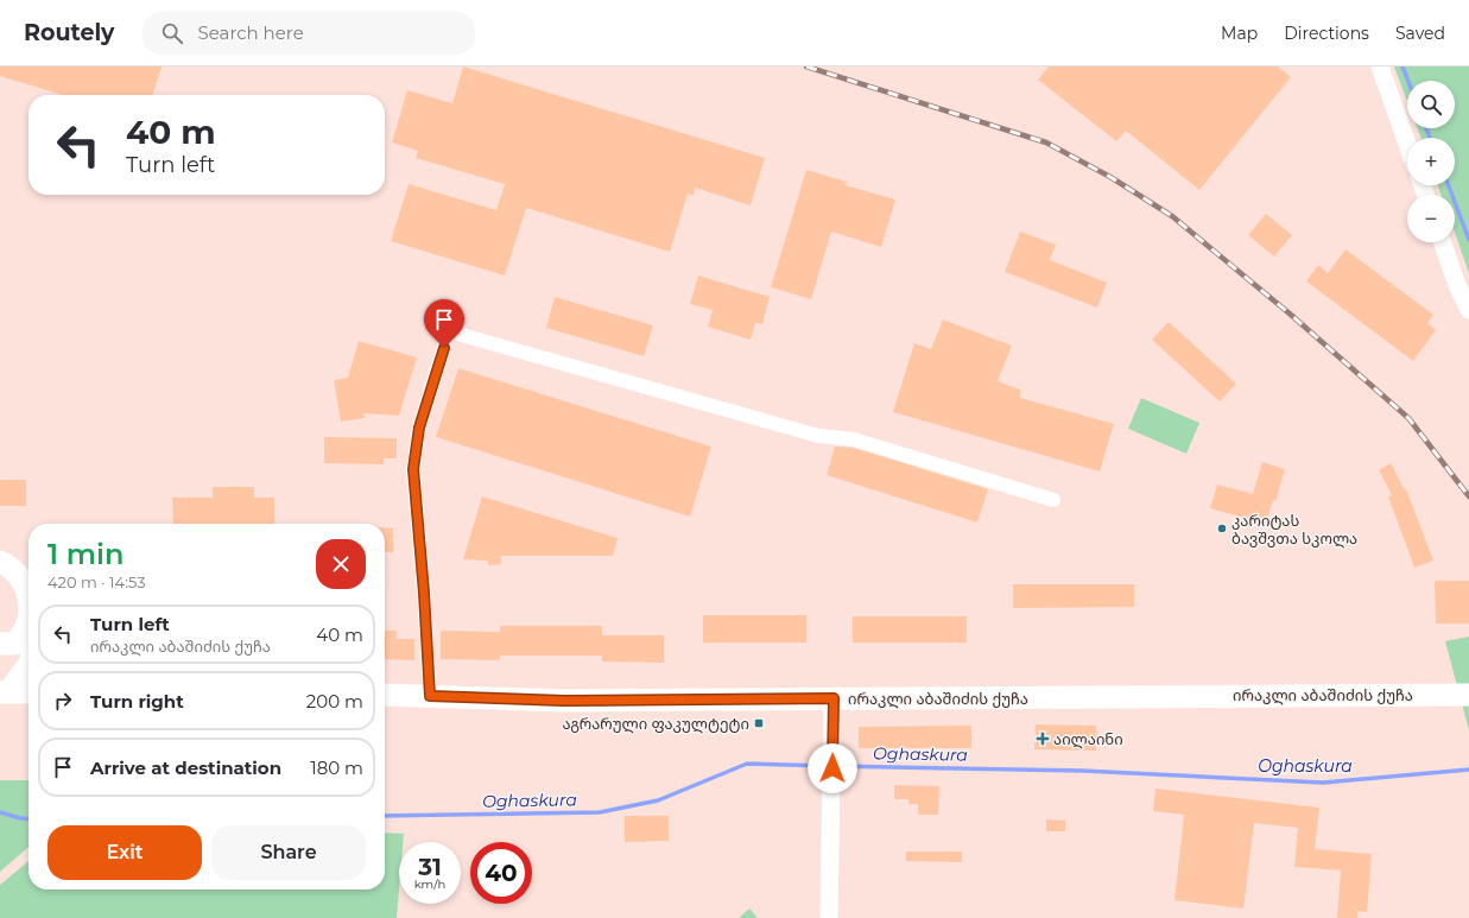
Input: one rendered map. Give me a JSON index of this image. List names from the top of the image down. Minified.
{"streets":{"main road":["ირაკლი აბაშიძის ქუჩა"]},"water":["Oghaskura"],"places":{"other":["კარიტას ბავშვთა სკოლა"],"transit":["აგრარული ფაკულტეტი"],"health":["აილაინი"]},"page":{"header":"Routely","search":"Search here","nav":["Map","Directions","Saved"],"map_buttons":["+","−"],"turn":["40 m","Turn left"],"heading":["1 min","420 m · 14:53"],"list":[{"name":"Turn left","note":"ირაკლი აბაშიძის ქუჩა","value":"40 m"},{"name":"Turn right","value":"200 m"},{"name":"Arrive at destination","value":"180 m"}],"buttons":["Exit","Share"],"speed":"31 km/h","limit":"40"}}
